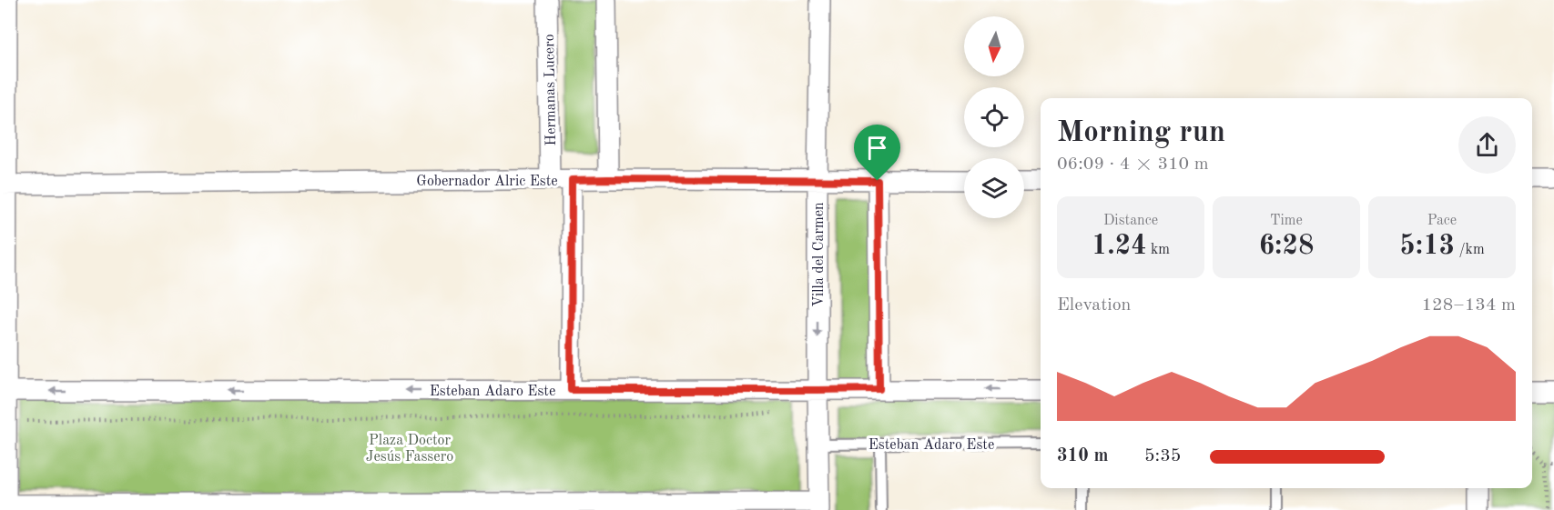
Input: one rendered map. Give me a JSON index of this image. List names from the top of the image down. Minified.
{"streets":{"street":["Hermanas Lucero","Gobernador Alric Este","Villa del Carmen","Esteban Adaro Este"]},"crossings":[["Hermanas Lucero","Gobernador Alric Este"],["Gobernador Alric Este","Villa del Carmen"],["Villa del Carmen","Esteban Adaro Este"]],"parks":["Plaza Doctor Jesús Fassero"],"north":"bottom","page":{"heading":["Morning run","06:09 · 4 × 310 m"],"stats":[["Distance","1.24 km"],["Time","6:28"],["Pace","5:13 /km"]],"chart":["Elevation","128–134 m"],"list":[{"name":"310 m","note":"5:35"}]}}
